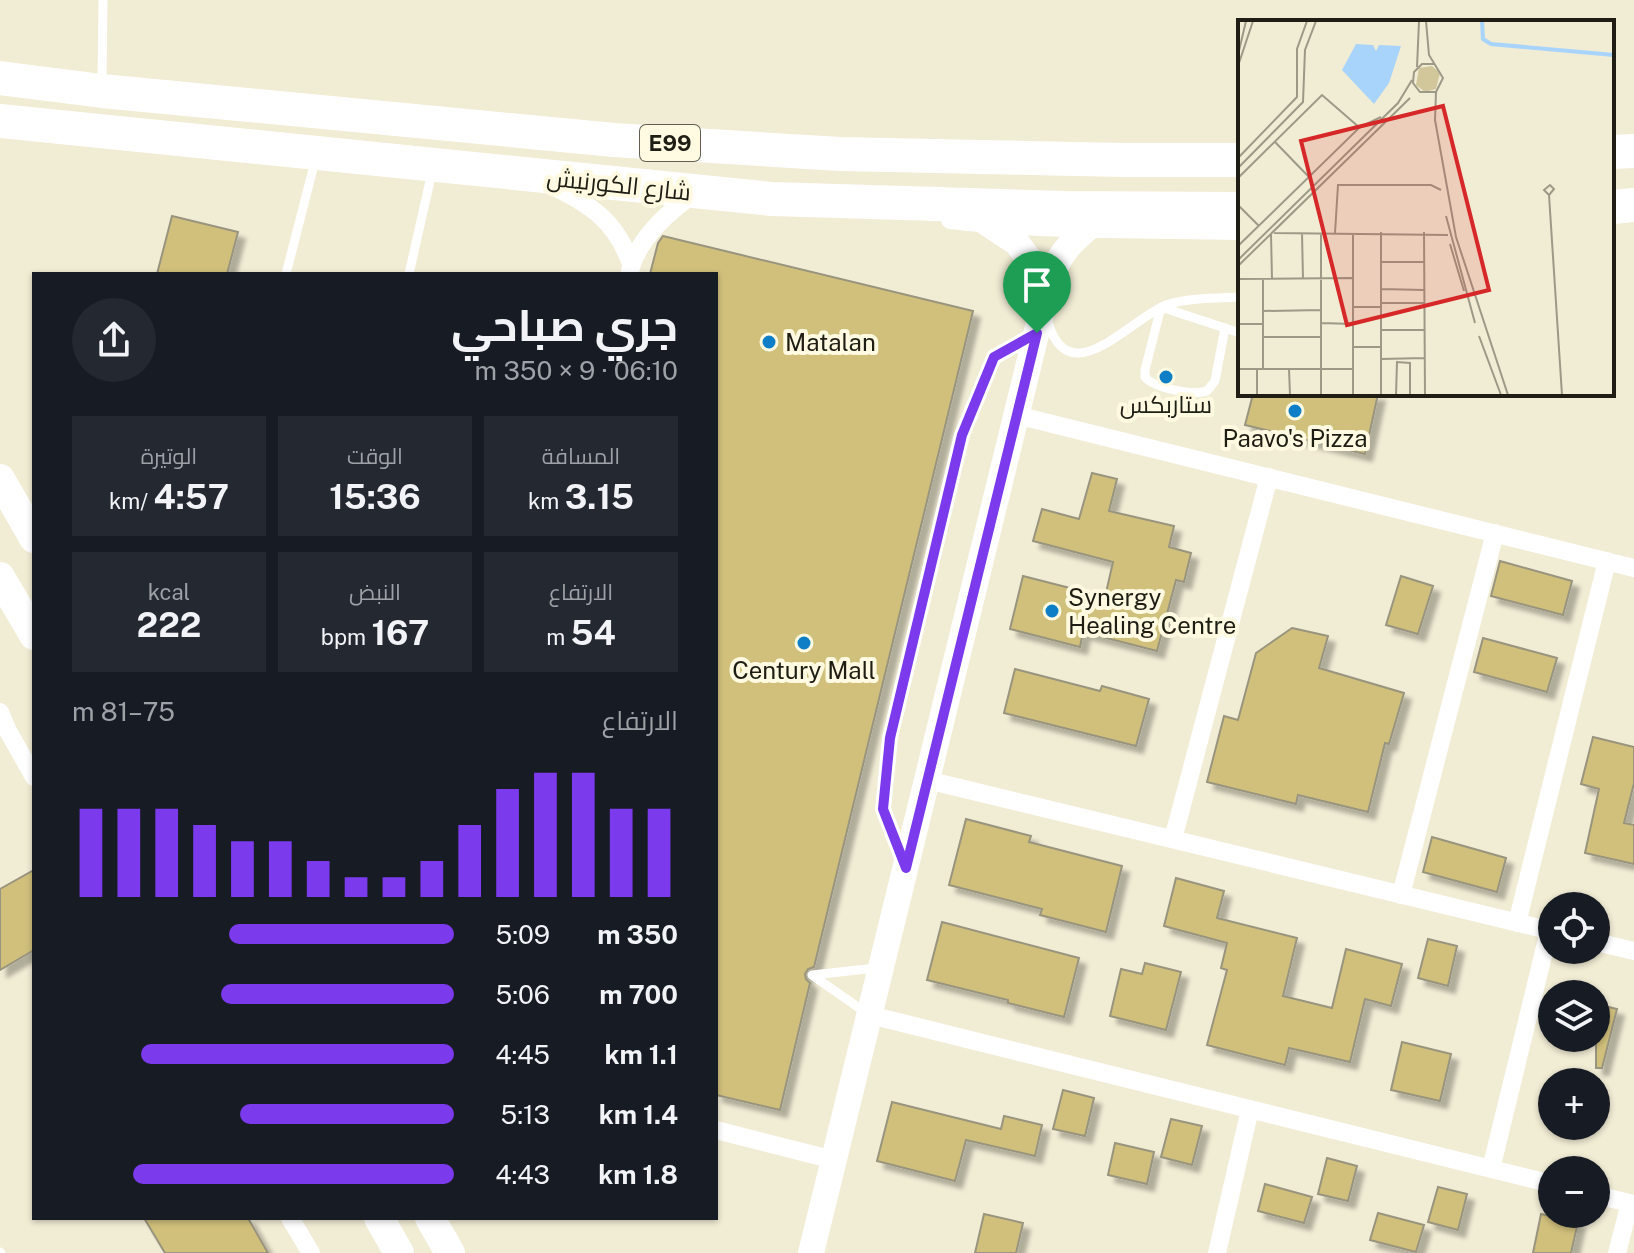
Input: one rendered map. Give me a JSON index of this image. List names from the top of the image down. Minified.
{"streets":{"highway":["E99","شارع الكورنيش"]},"places":["Matalan","ستاربكس","Paavo's Pizza","Synergy Healing Centre","Century Mall"],"page":{"heading":["جري صباحي","06:10 · 9 × 350 m"],"stats":[["المسافة","3.15 km"],["الوقت","15:36"],["الوتيرة","4:57 /km"],["الارتفاع","54 m"],["النبض","167 bpm"],["kcal","222"]],"chart":["الارتفاع","75–81 m"],"map_buttons":["+","−"],"list":[{"name":"350 m","note":"5:09"},{"name":"700 m","note":"5:06"},{"name":"1.1 km","note":"4:45"},{"name":"1.4 km","note":"5:13"},{"name":"1.8 km","note":"4:43"}]}}
